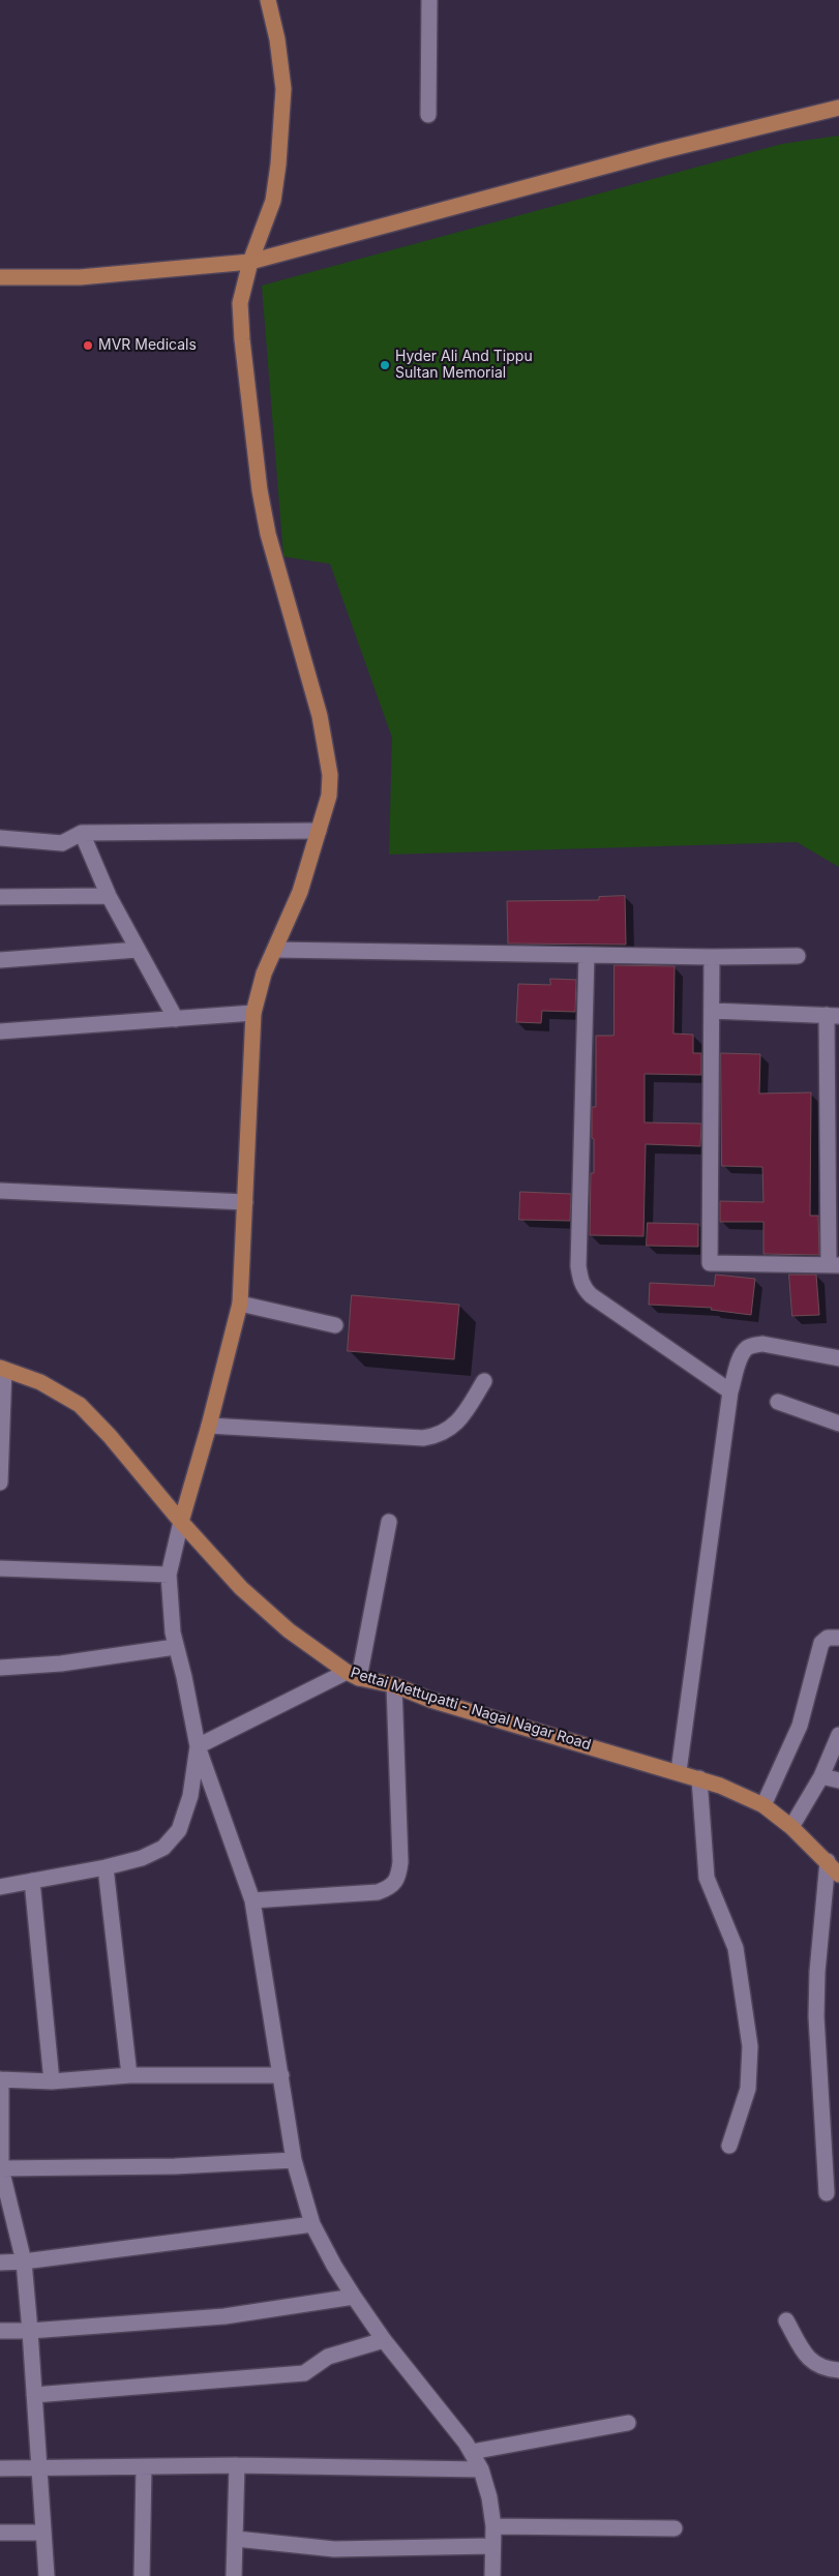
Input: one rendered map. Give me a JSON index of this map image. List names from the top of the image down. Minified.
{"streets":{"main road":["Pettai Mettupatti - Nagal Nagar Road"]},"places":["MVR Medicals","Hyder Ali And Tippu Sultan Memorial"]}
